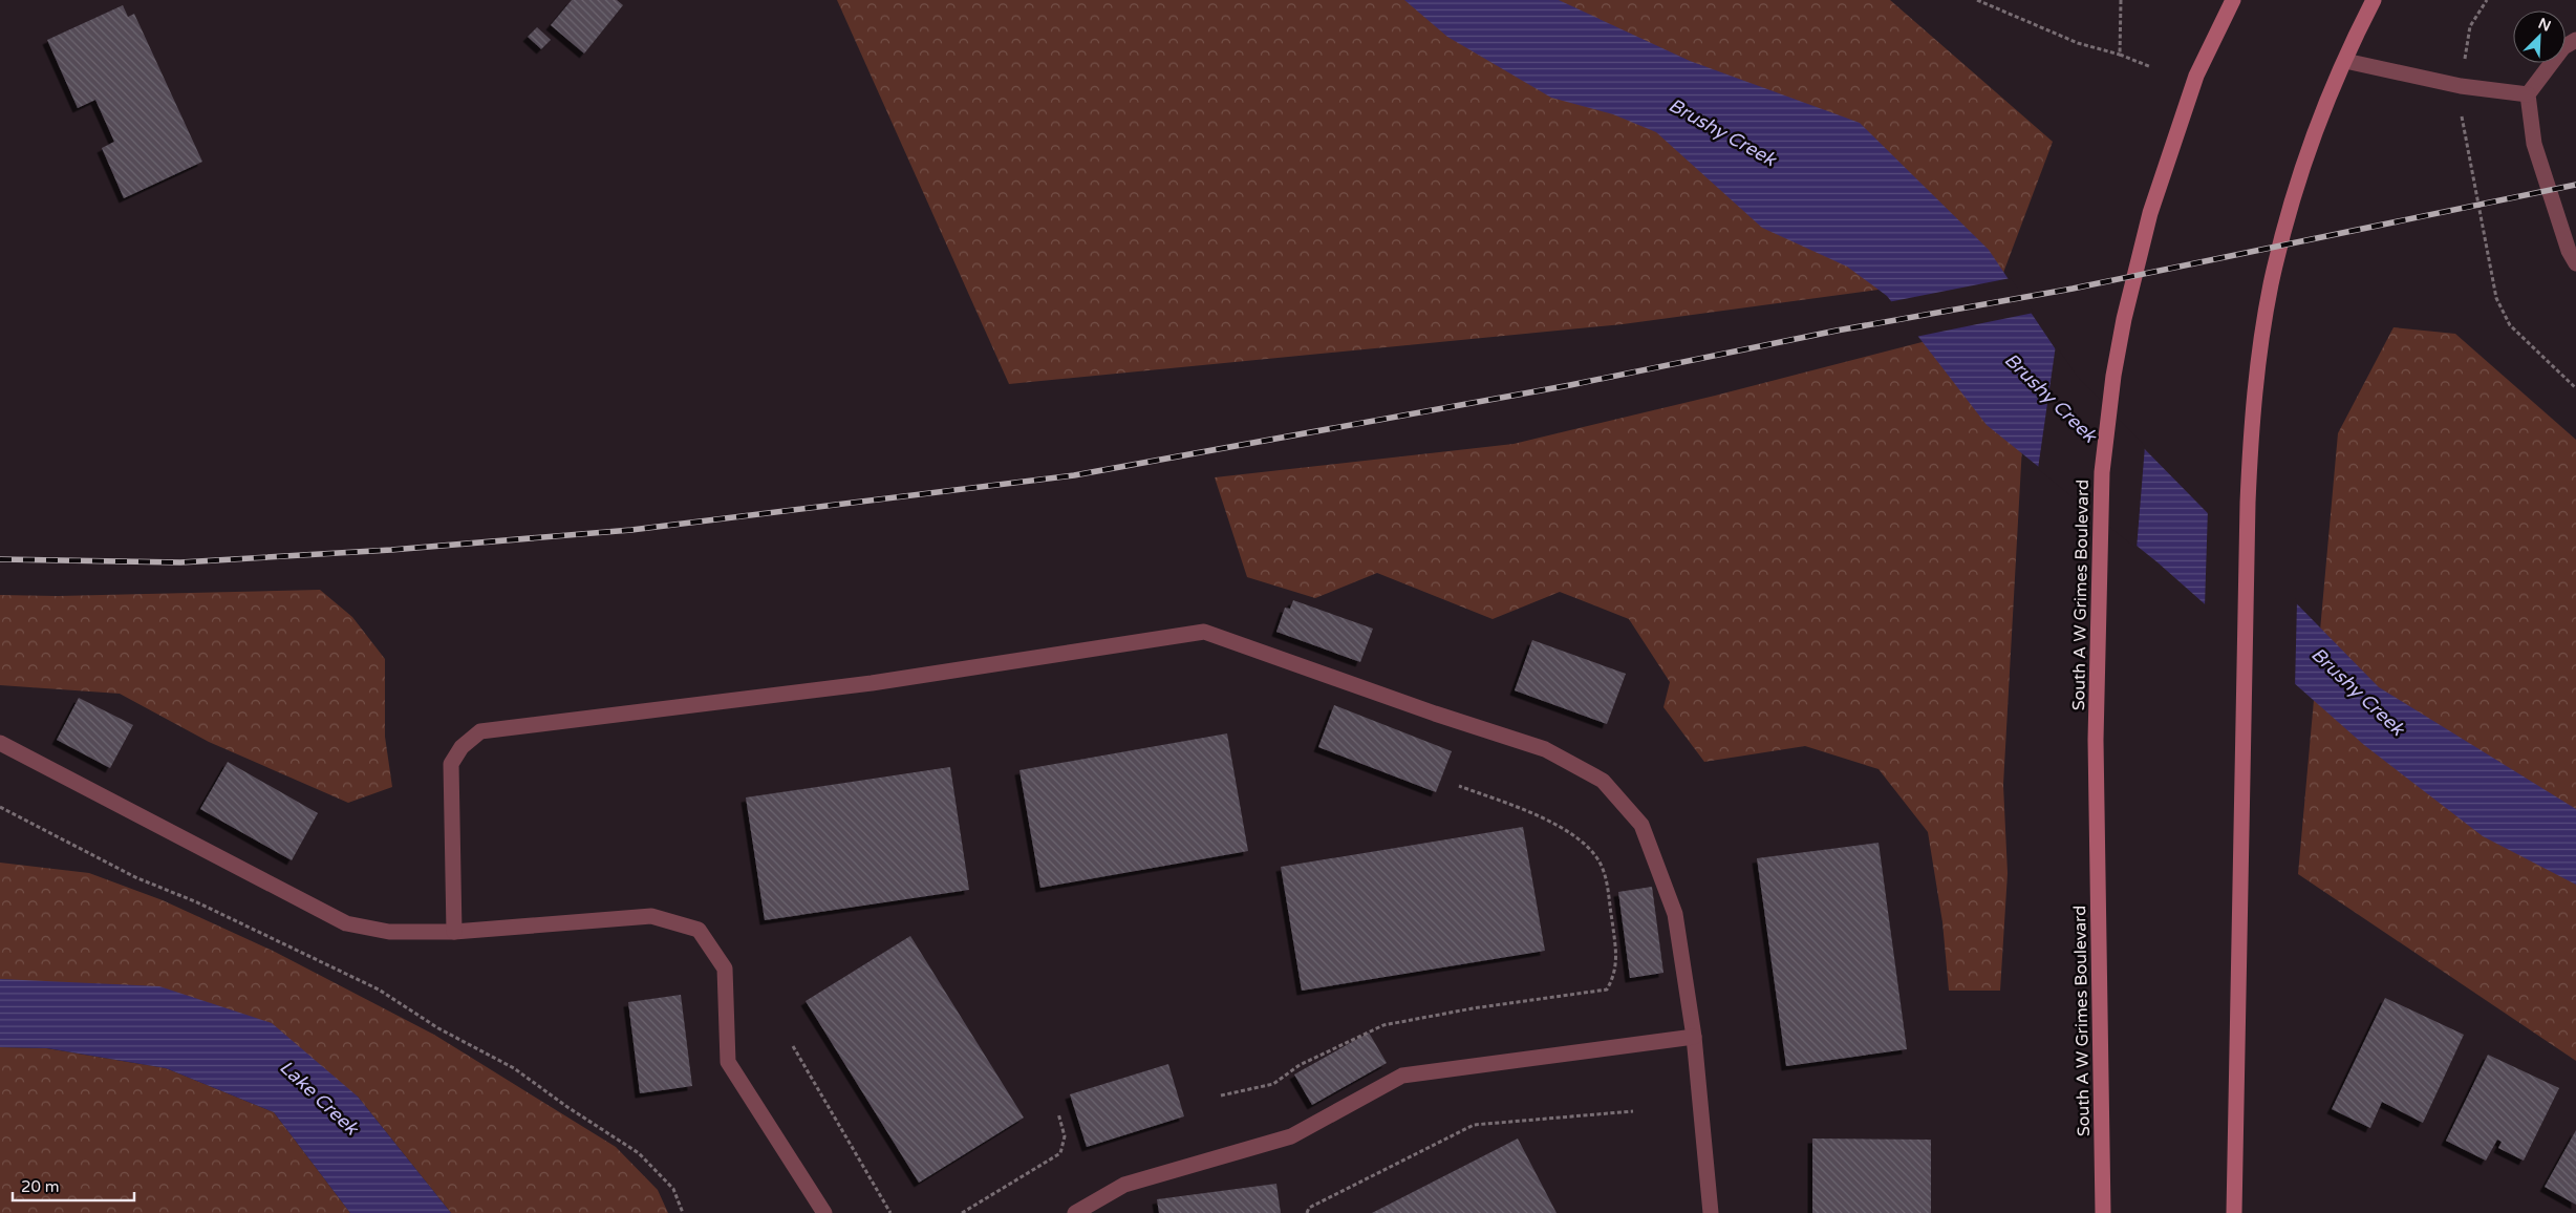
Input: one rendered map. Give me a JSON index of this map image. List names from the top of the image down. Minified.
{"streets":{"main road":["South A W Grimes Boulevard"]},"water":["Brushy Creek","Lake Creek"],"scale_bar":"20 m","north":"top right"}
